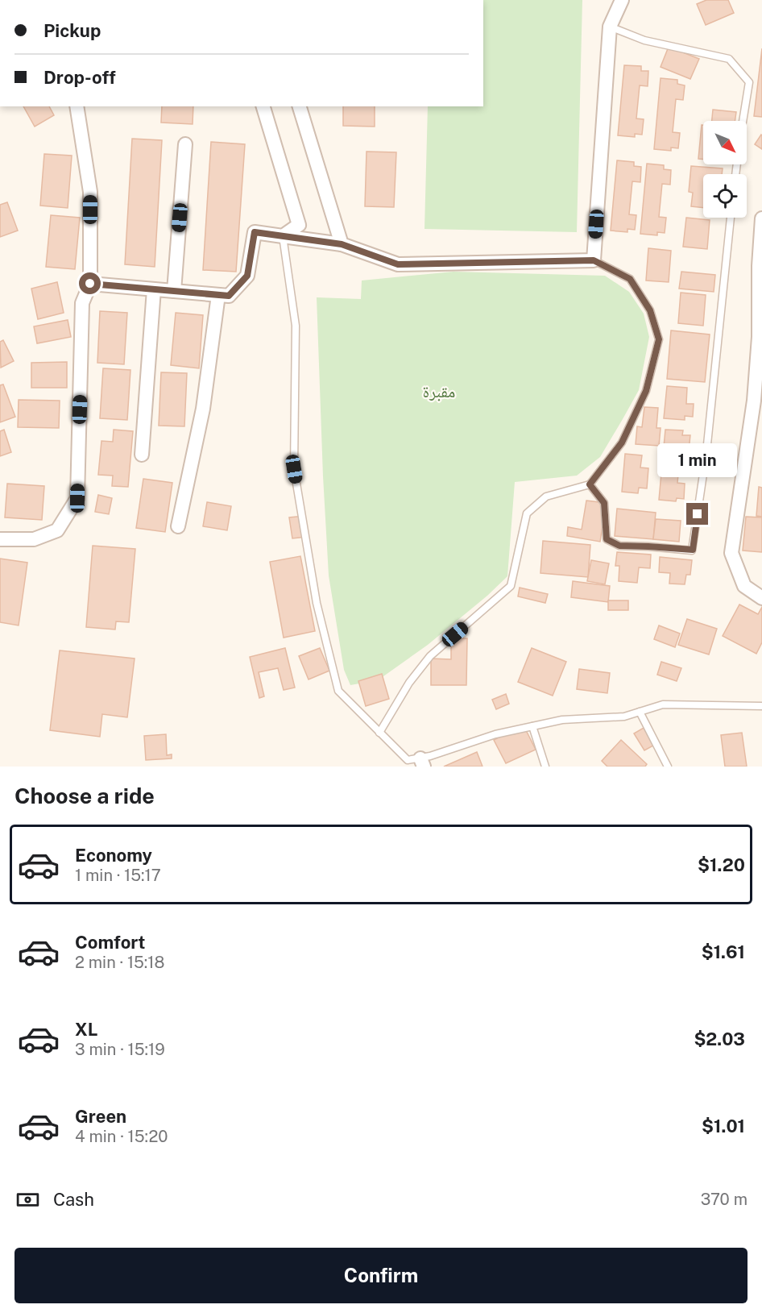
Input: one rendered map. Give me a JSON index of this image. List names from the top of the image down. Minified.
{"parks":["مقبرة"],"north":"bottom right","page":{"banner":["Pickup","Drop-off"],"bubble":"1 min","heading":"Choose a ride","list":[{"name":"Economy","note":"1 min · 15:17","value":"$1.20"},{"name":"Comfort","note":"2 min · 15:18","value":"$1.61"},{"name":"XL","note":"3 min · 15:19","value":"$2.03"},{"name":"Green","note":"4 min · 15:20","value":"$1.01"}],"pay":["Cash","370 m"],"buttons":"Confirm"}}
